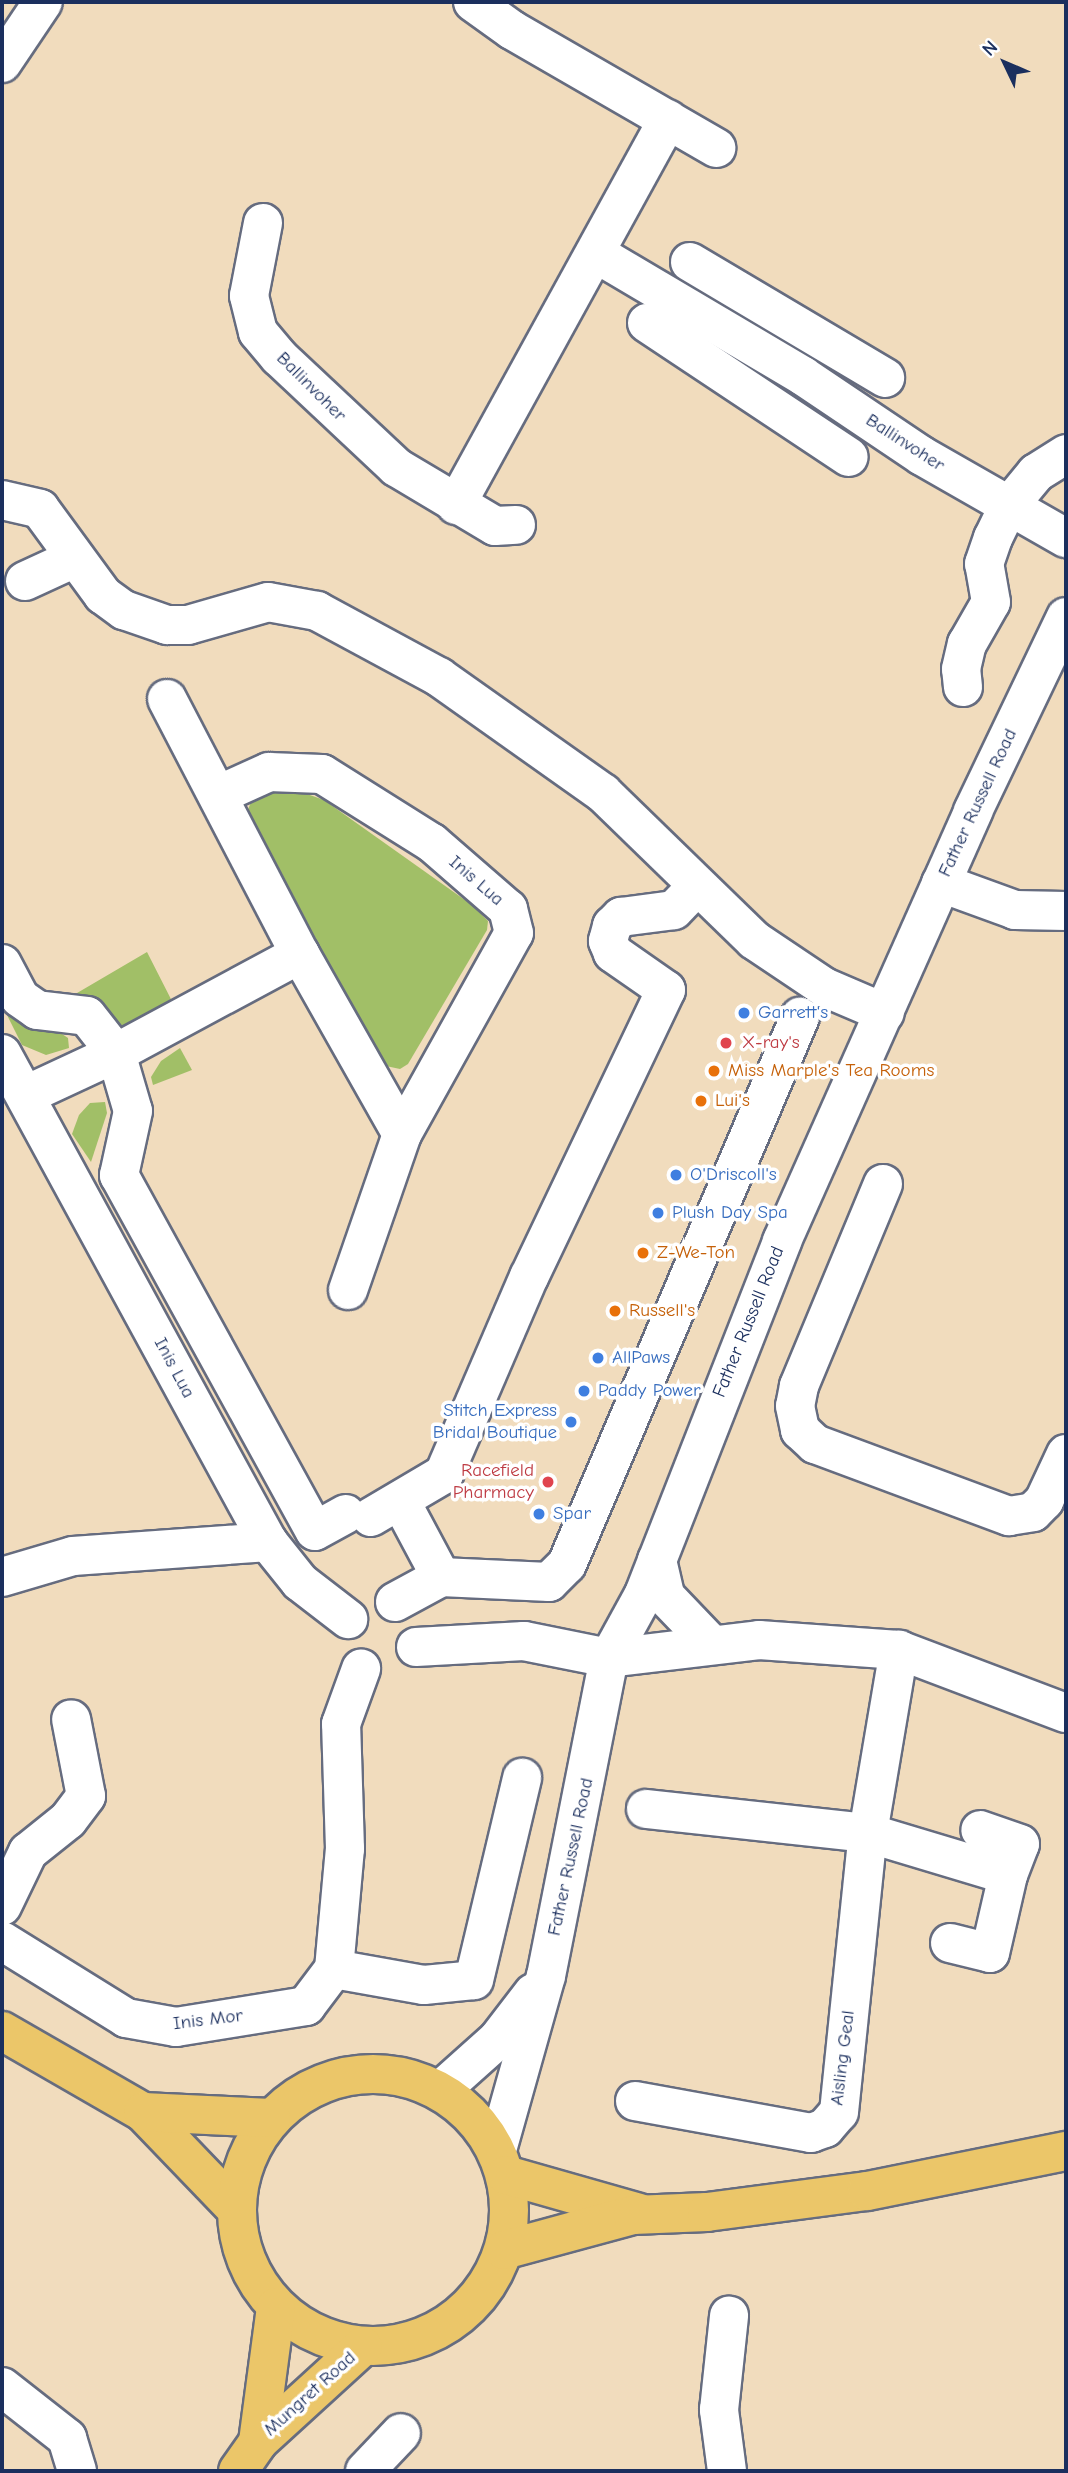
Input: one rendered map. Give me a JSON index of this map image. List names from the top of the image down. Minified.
{"streets":{"main road":["Mungret Road"],"street":["Ballinvoher","Father Russell Road","Inis Lua","Inis Mor","Aisling Geal"]},"places":["Garrett's","X-ray's","Miss Marple's Tea Rooms","Lui's","O'Driscoll's","Plush Day Spa","Z-We-Ton","Russell's","AllPaws","Paddy Power","Stitch Express Bridal Boutique","Racefield Pharmacy","Spar"],"north":"top left"}
